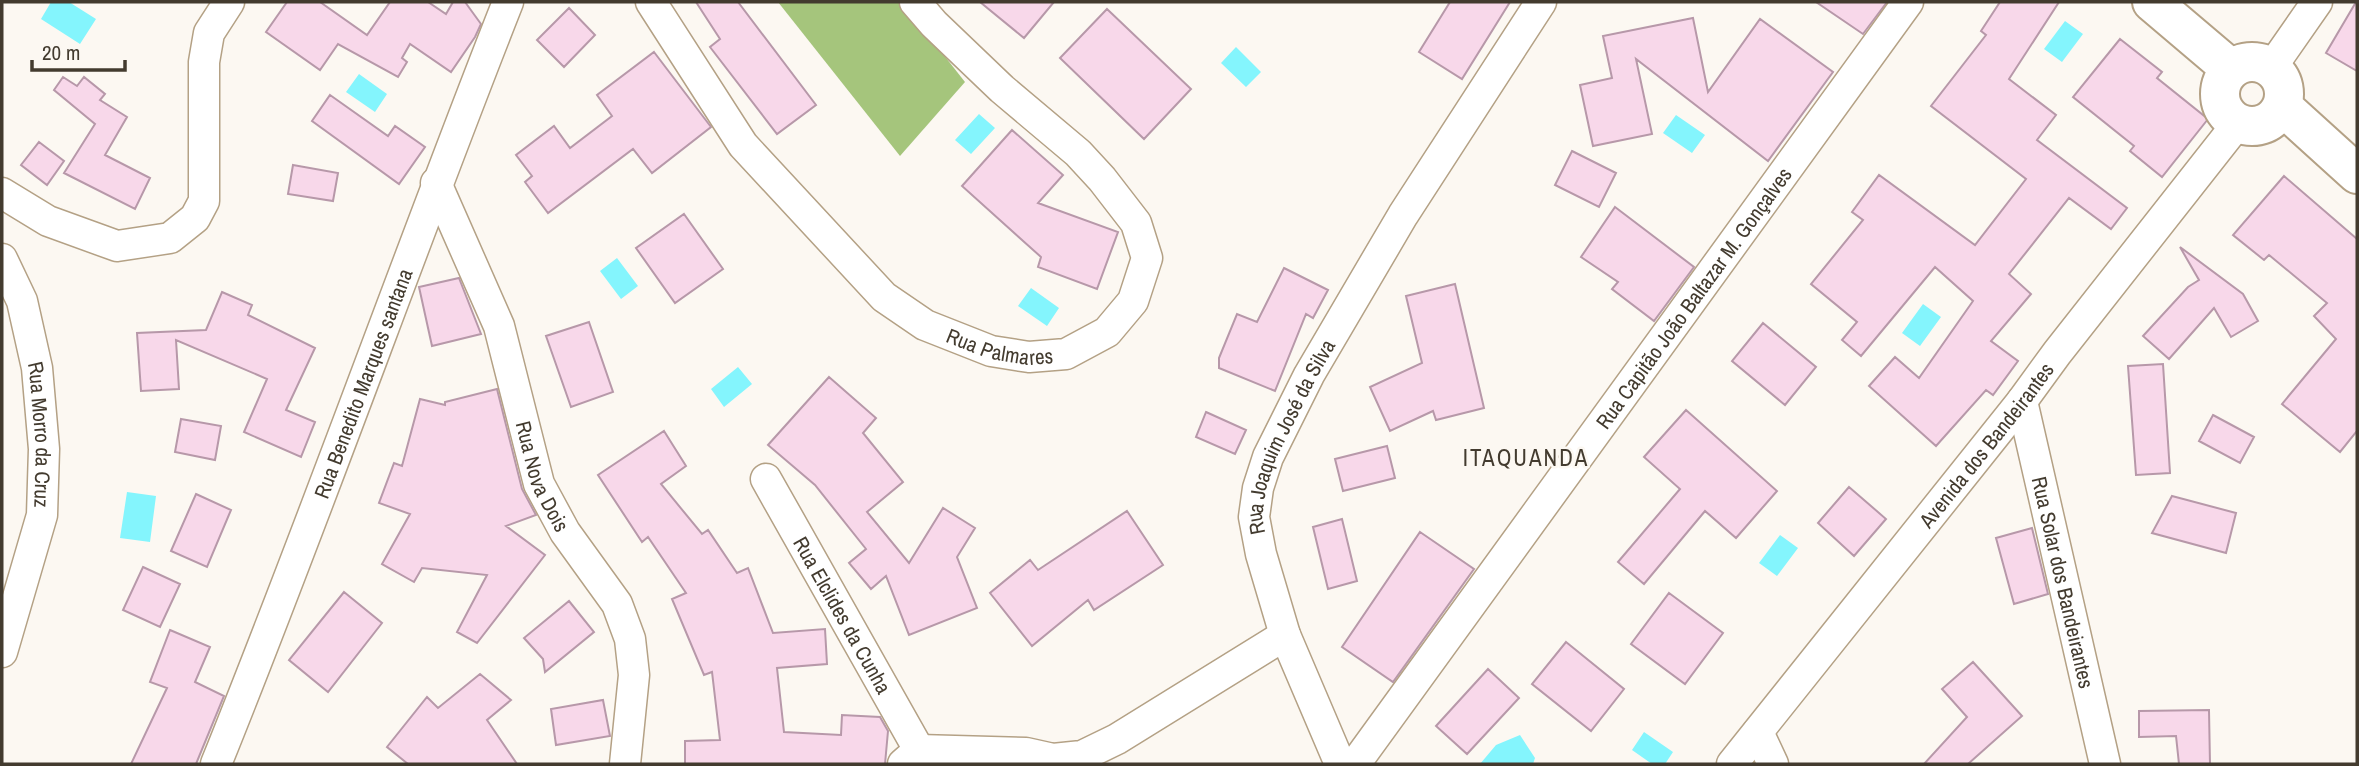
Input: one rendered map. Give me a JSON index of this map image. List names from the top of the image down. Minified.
{"streets":{"street":["Rua Capitão João Baltazar M. Gonçalves","Rua Palmares","Rua Benedito Marques santana","Rua Morro da Cruz","Rua Joaquim José da Silva","Avenida dos Bandeirantes","Rua Nova Dois","Rua Solar dos Bandeirantes","Rua Elclides da Cunha"]},"crossings":[["Rua Benedito Marques santana","Rua Nova Dois"],["Avenida dos Bandeirantes","Rua Solar dos Bandeirantes"]],"districts":["ITAQUANDA"],"scale_bar":"20 m"}
